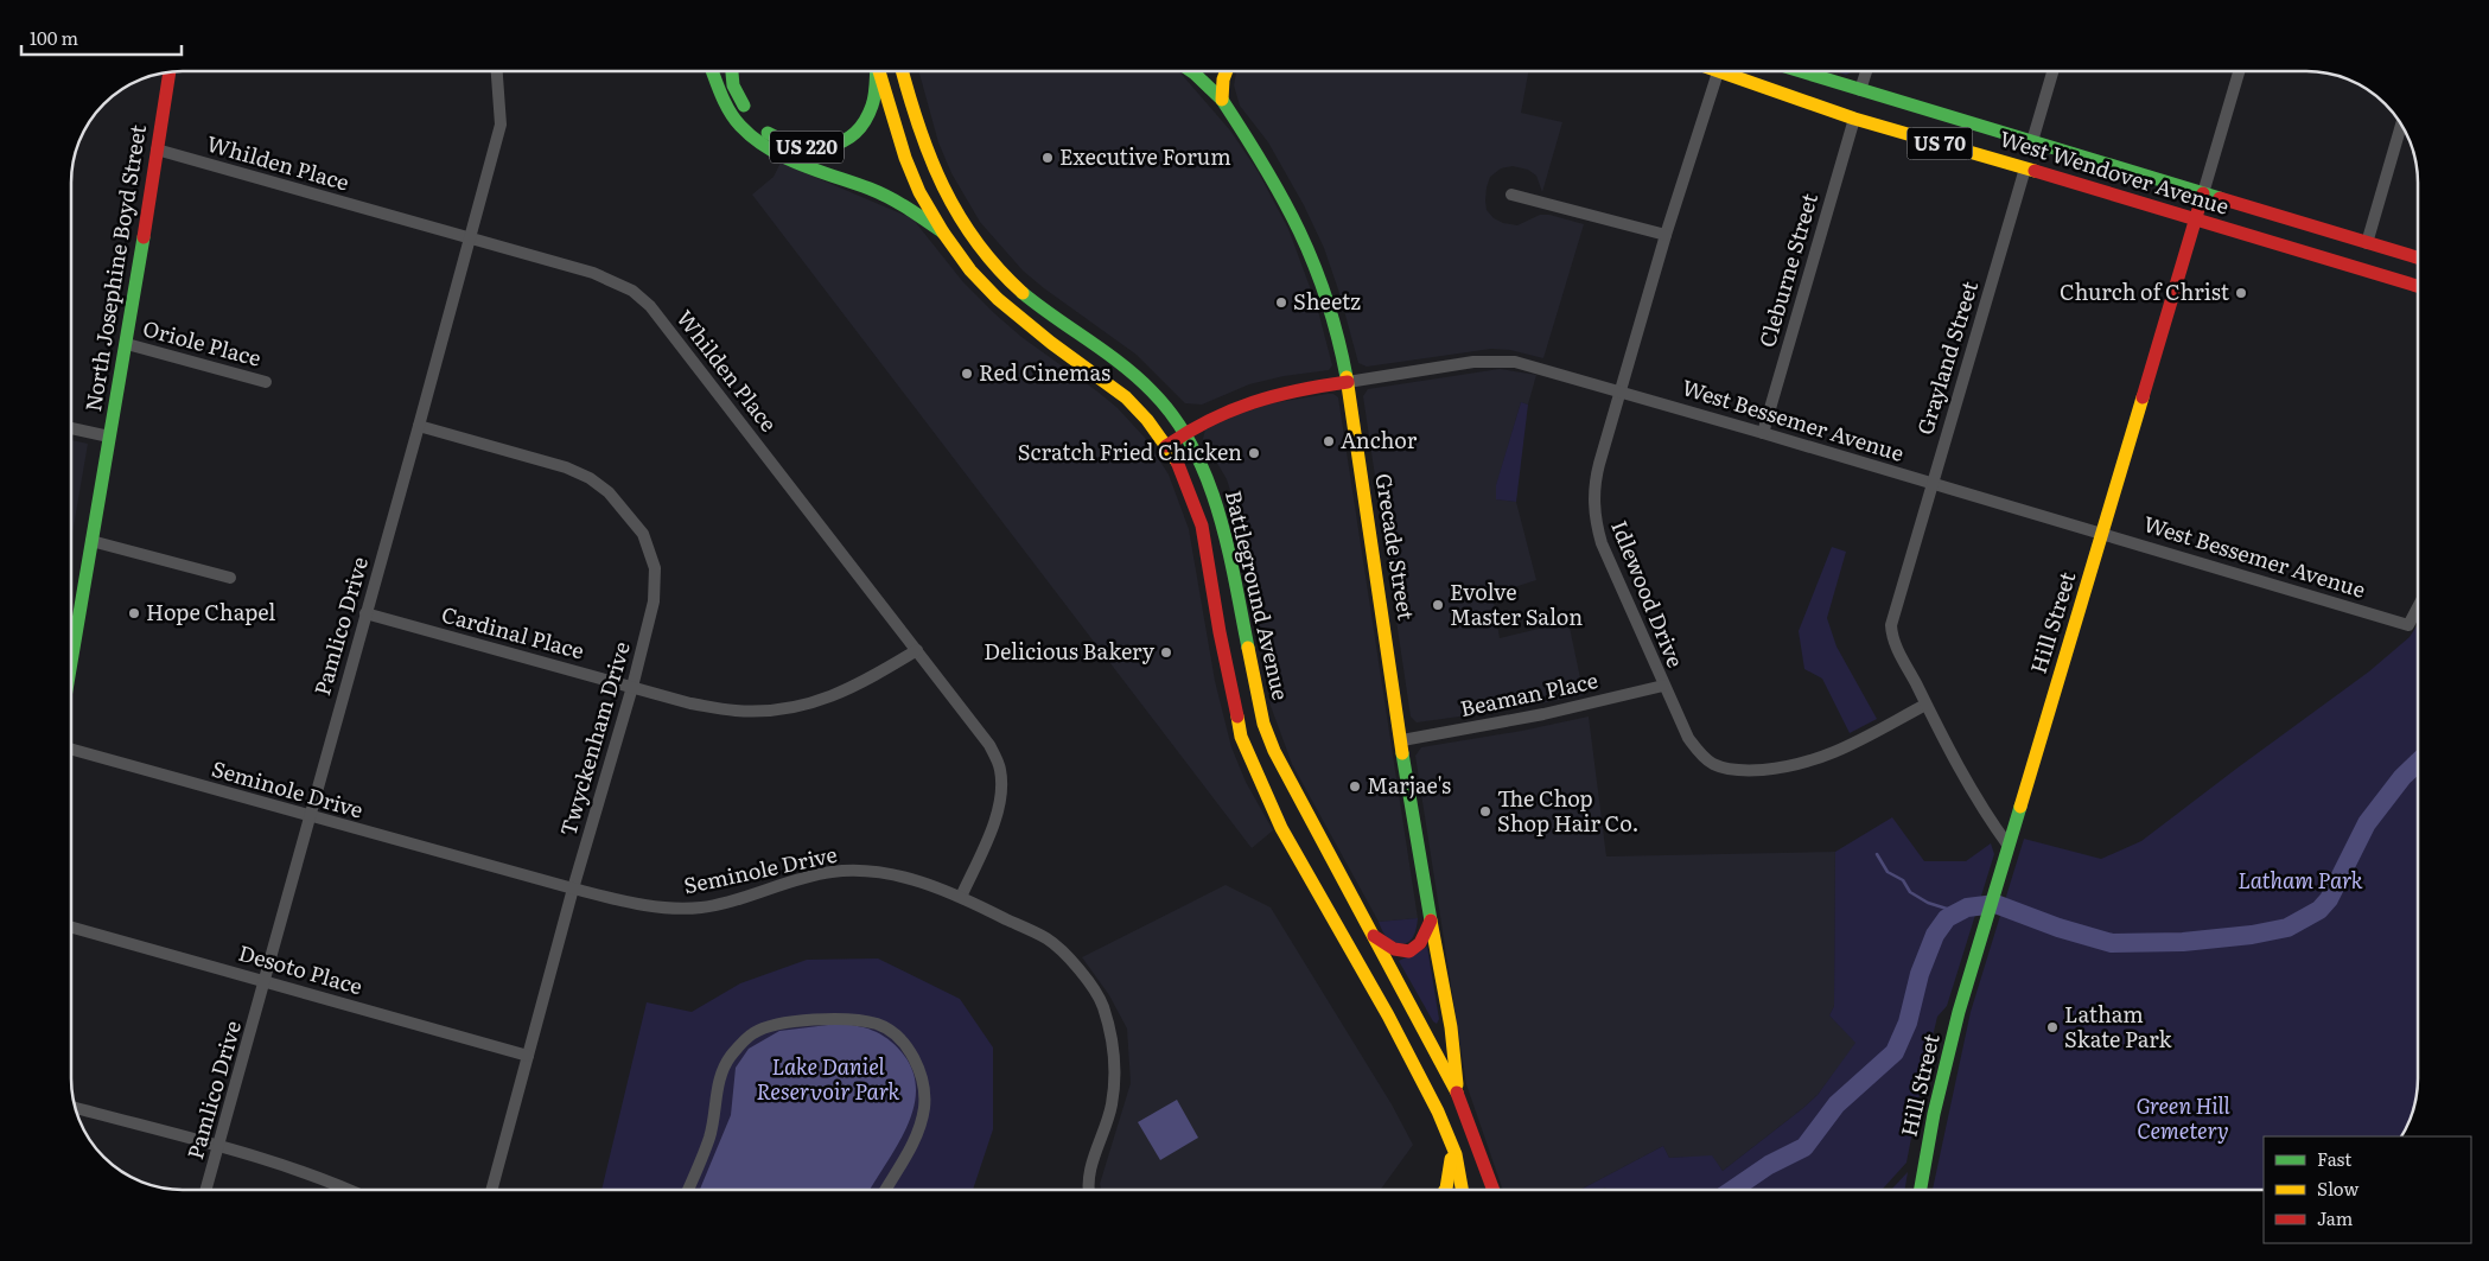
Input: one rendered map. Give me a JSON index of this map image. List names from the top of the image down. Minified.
{"streets":{"main road":["US 70","US 220","West Wendover Avenue","North Josephine Boyd Street","West Bessemer Avenue","Grecade Street","Battleground Avenue","Hill Street"],"street":["Whilden Place","Cleburne Street","Oriole Place","Grayland Street","Idlewood Drive","Pamlico Drive","Cardinal Place","Beaman Place","Twyckenham Drive","Seminole Drive","Desoto Place"]},"crossings":[["Whilden Place","North Josephine Boyd Street"],["Whilden Place","Pamlico Drive"],["Whilden Place","Cardinal Place"],["Whilden Place","Seminole Drive"],["West Wendover Avenue","Cleburne Street"],["West Wendover Avenue","Grayland Street"],["West Wendover Avenue","Idlewood Drive"],["West Wendover Avenue","Hill Street"],["North Josephine Boyd Street","Oriole Place"],["Cleburne Street","West Bessemer Avenue"],["Grayland Street","West Bessemer Avenue"],["Grayland Street","Idlewood Drive"],["Grayland Street","Hill Street"],["West Bessemer Avenue","Grecade Street"],["West Bessemer Avenue","Idlewood Drive"],["West Bessemer Avenue","Battleground Avenue"],["West Bessemer Avenue","Hill Street"],["Grecade Street","Battleground Avenue"],["Grecade Street","Beaman Place"],["Idlewood Drive","Beaman Place"],["Pamlico Drive","Cardinal Place"],["Pamlico Drive","Twyckenham Drive"],["Pamlico Drive","Seminole Drive"],["Pamlico Drive","Desoto Place"],["Cardinal Place","Twyckenham Drive"],["Twyckenham Drive","Seminole Drive"],["Twyckenham Drive","Desoto Place"]],"parks":["Latham Park","Lake Daniel Reservoir Park","Green Hill Cemetery"],"places":["Executive Forum","Church of Christ","Sheetz","Red Cinemas","Anchor","Scratch Fried Chicken","Evolve Master Salon","Hope Chapel","Delicious Bakery","Marjae's","The Chop Shop Hair Co.","Latham Skate Park"],"legend":["Fast","Slow","Jam"],"scale_bar":"100 m"}
